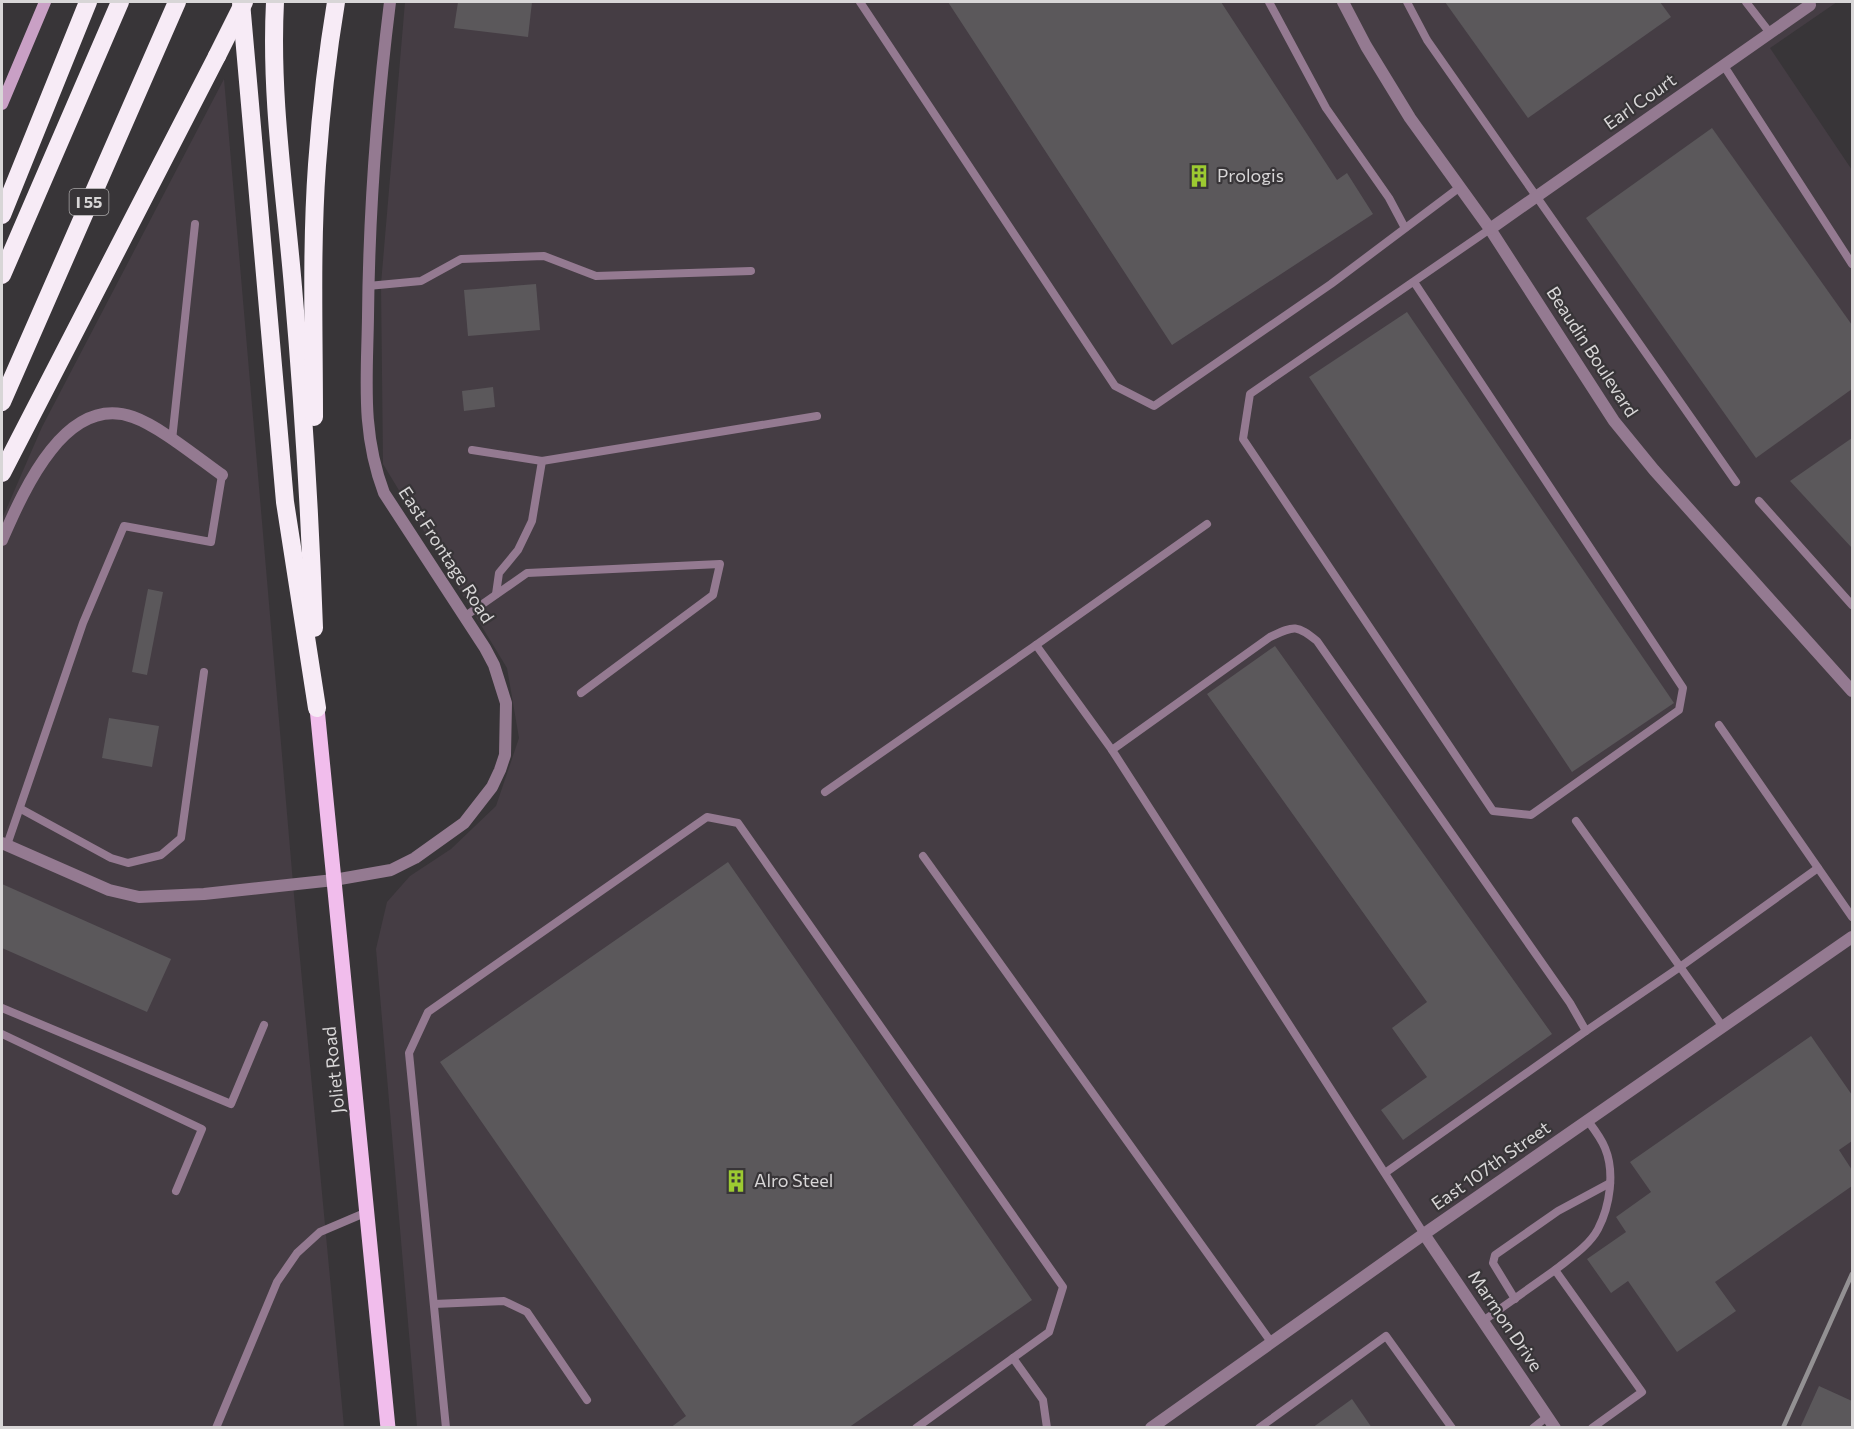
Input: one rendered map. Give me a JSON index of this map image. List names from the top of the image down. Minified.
{"streets":{"highway":["I 55"],"main road":["Joliet Road"],"street":["Earl Court","Beaudin Boulevard","East Frontage Road","East 107th Street","Marmon Drive"]},"crossings":[["Earl Court","Beaudin Boulevard"],["East Frontage Road","Joliet Road"],["East 107th Street","Marmon Drive"]],"places":{"building":["Prologis","Alro Steel"]}}
